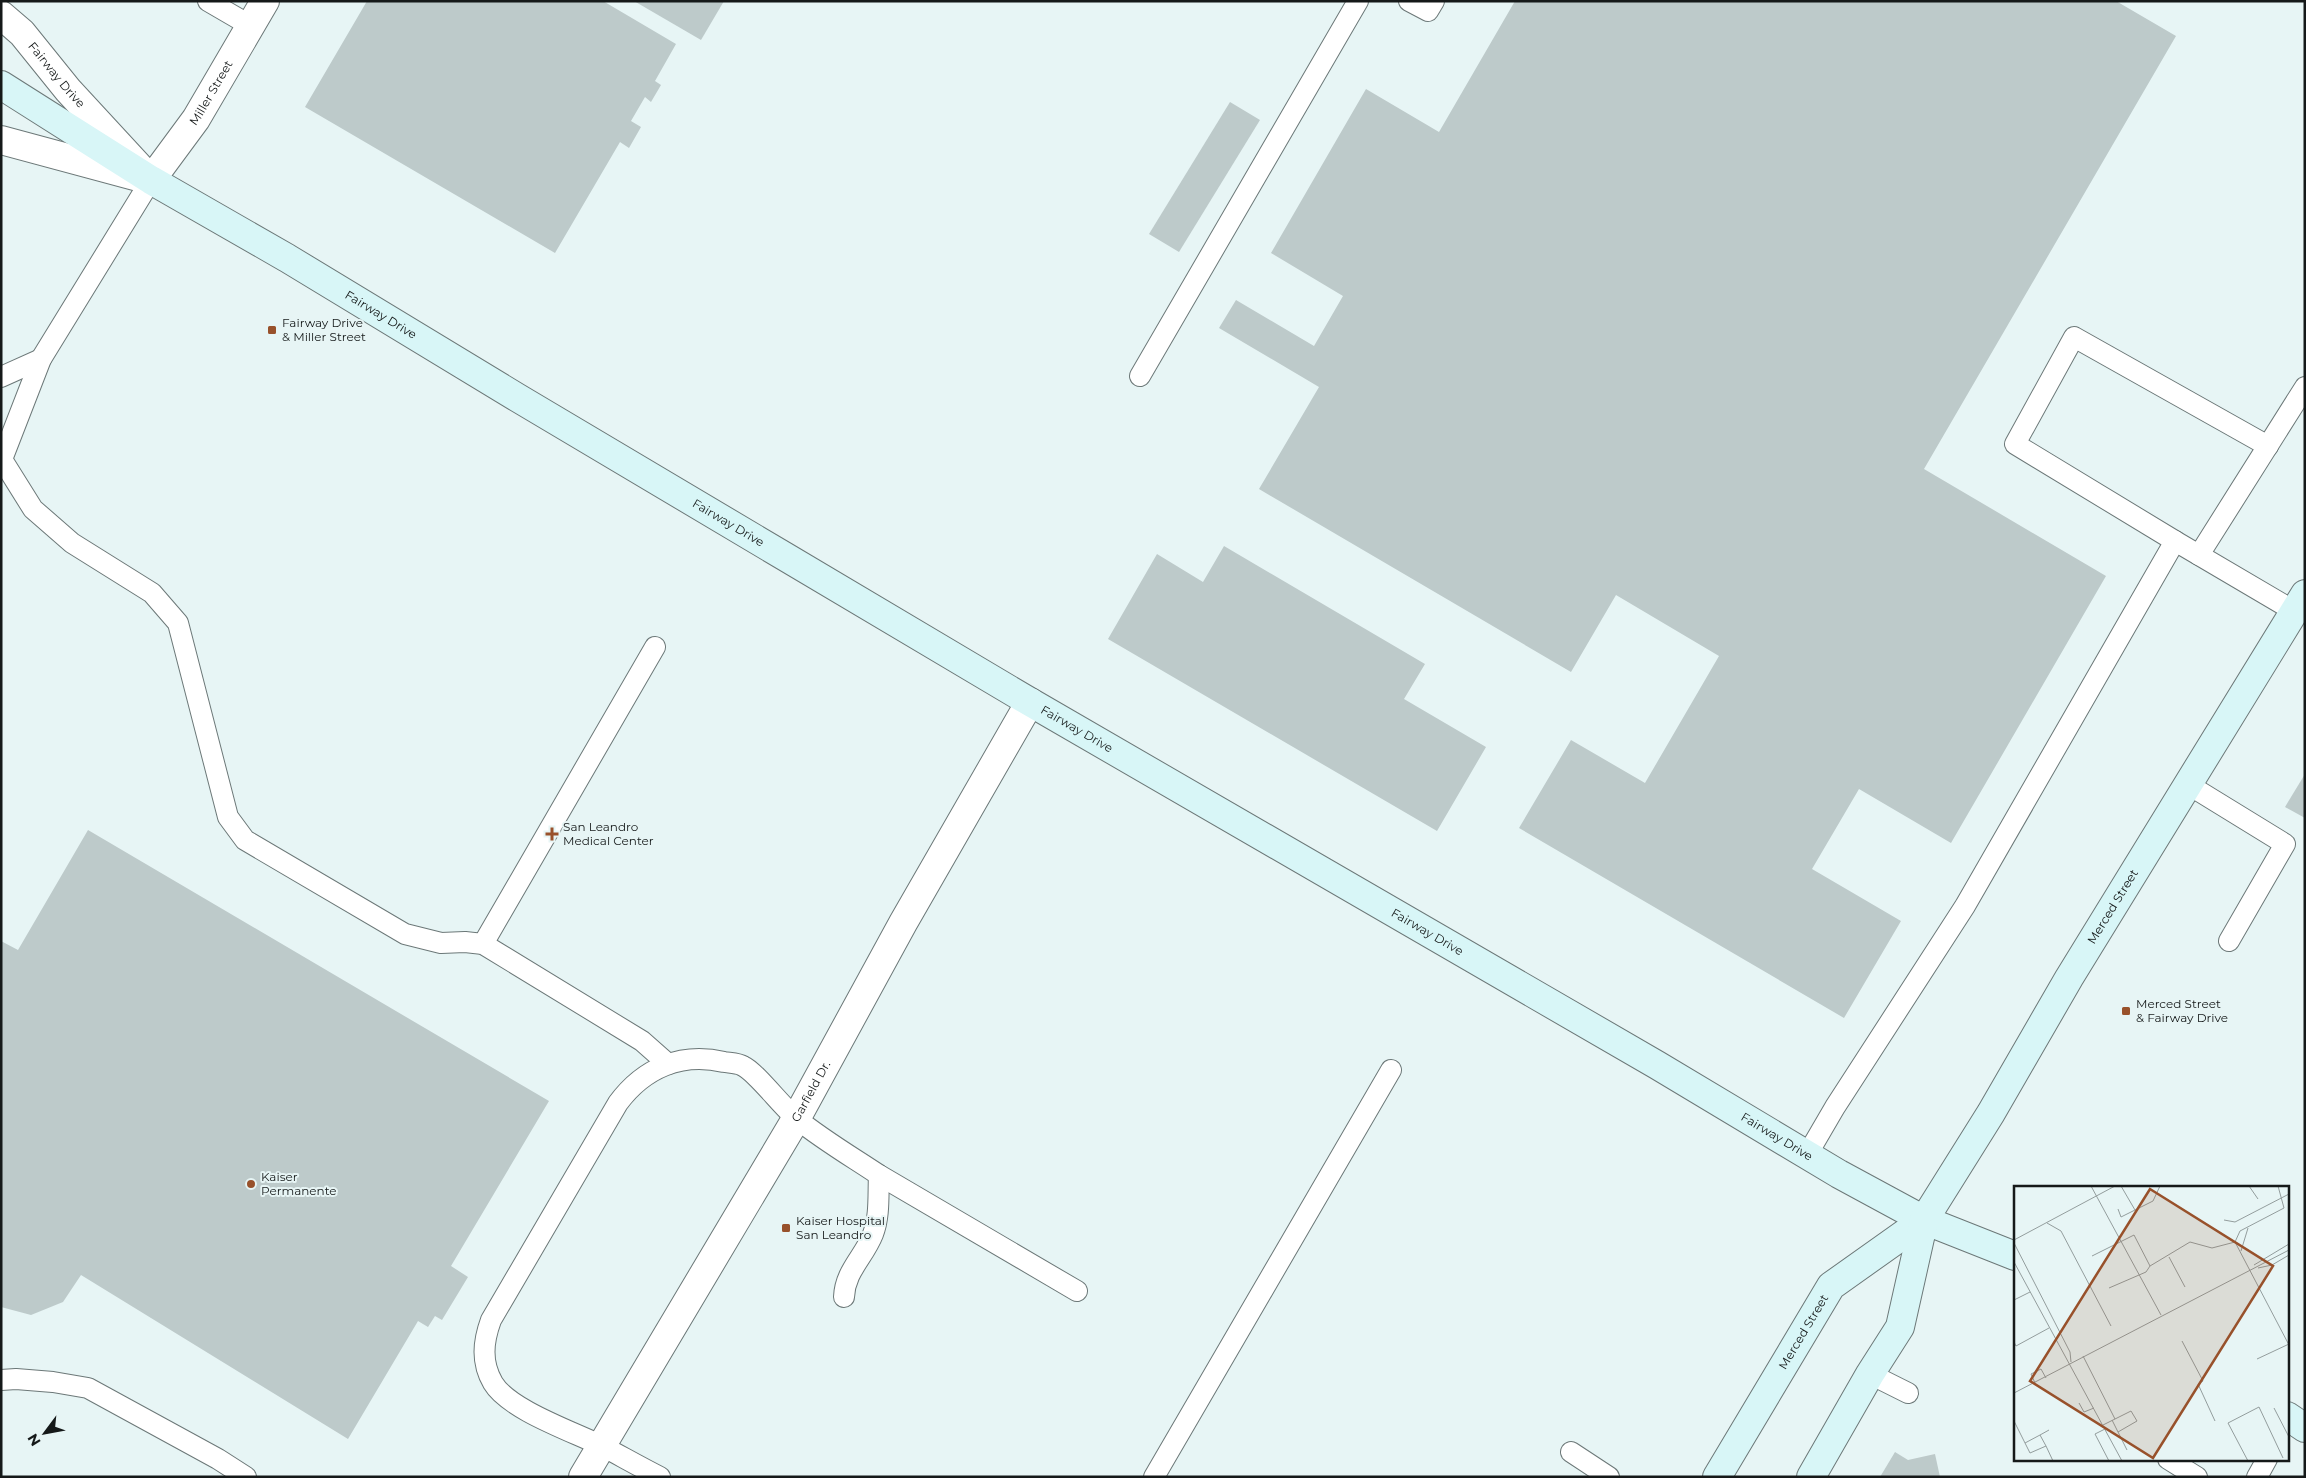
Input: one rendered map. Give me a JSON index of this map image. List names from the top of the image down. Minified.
{"streets":{"street":["Fairway Drive","Miller Street","Merced Street","Garfield Dr."]},"crossings":[["Fairway Drive","Miller Street"],["Fairway Drive","Merced Street"],["Fairway Drive","Garfield Dr."]],"places":{"transit":["Fairway Drive & Miller Street","Merced Street & Fairway Drive","Kaiser Hospital San Leandro"],"health":["San Leandro Medical Center"],"other":["Kaiser Permanente"]},"north":"bottom left"}
